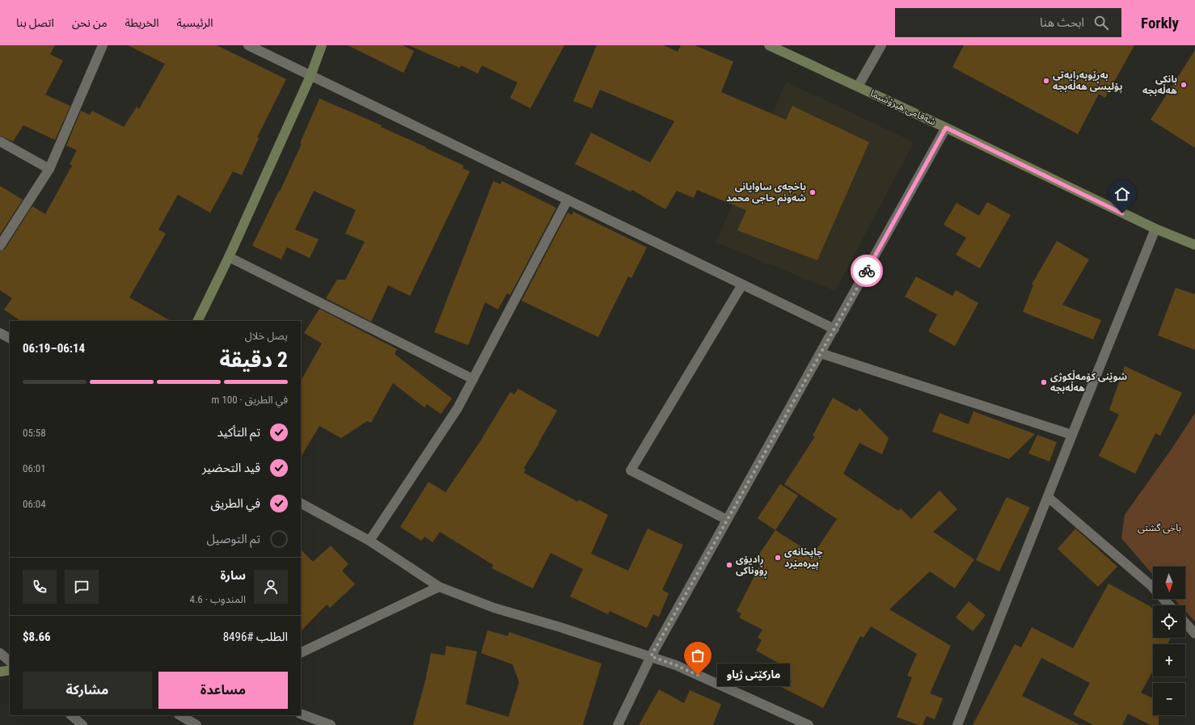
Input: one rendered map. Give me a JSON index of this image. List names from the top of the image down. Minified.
{"streets":{"main road":["شەقامی هیرۆشیما"]},"parks":["باخی گشتی"],"places":["بەڕێوبەرایەتی پۆلیسی هەڵەبجە","بانکی هەڵەبجە","باخچە‌ی ساوایانی شە‌ونم حاجی محمد","شوێنی کۆمەڵکوژی هەڵەبجە","چاپخانەی پیرەمێرد","ڕادیۆی ڕووناکی","مارکێتی ژیاو"],"north":"bottom","page":{"header":"Forkly","search":"ابحث هنا","nav":["الرئيسية","الخريطة","من نحن","اتصل بنا"],"heading":["2 دقيقة","يصل خلال","06:14–06:19"],"panel":["سارة","المندوب · 4.6","الطلب #8496","$8.66"],"bar":"في الطريق · 100 m","list":[["تم التأكيد","05:58"],["قيد التحضير","06:01"],["في الطريق","06:04"],"تم التوصيل"],"map_buttons":["+","−"],"bubble":"مارکێتی ژیاو","buttons":["مساعدة","مشاركة"]}}
